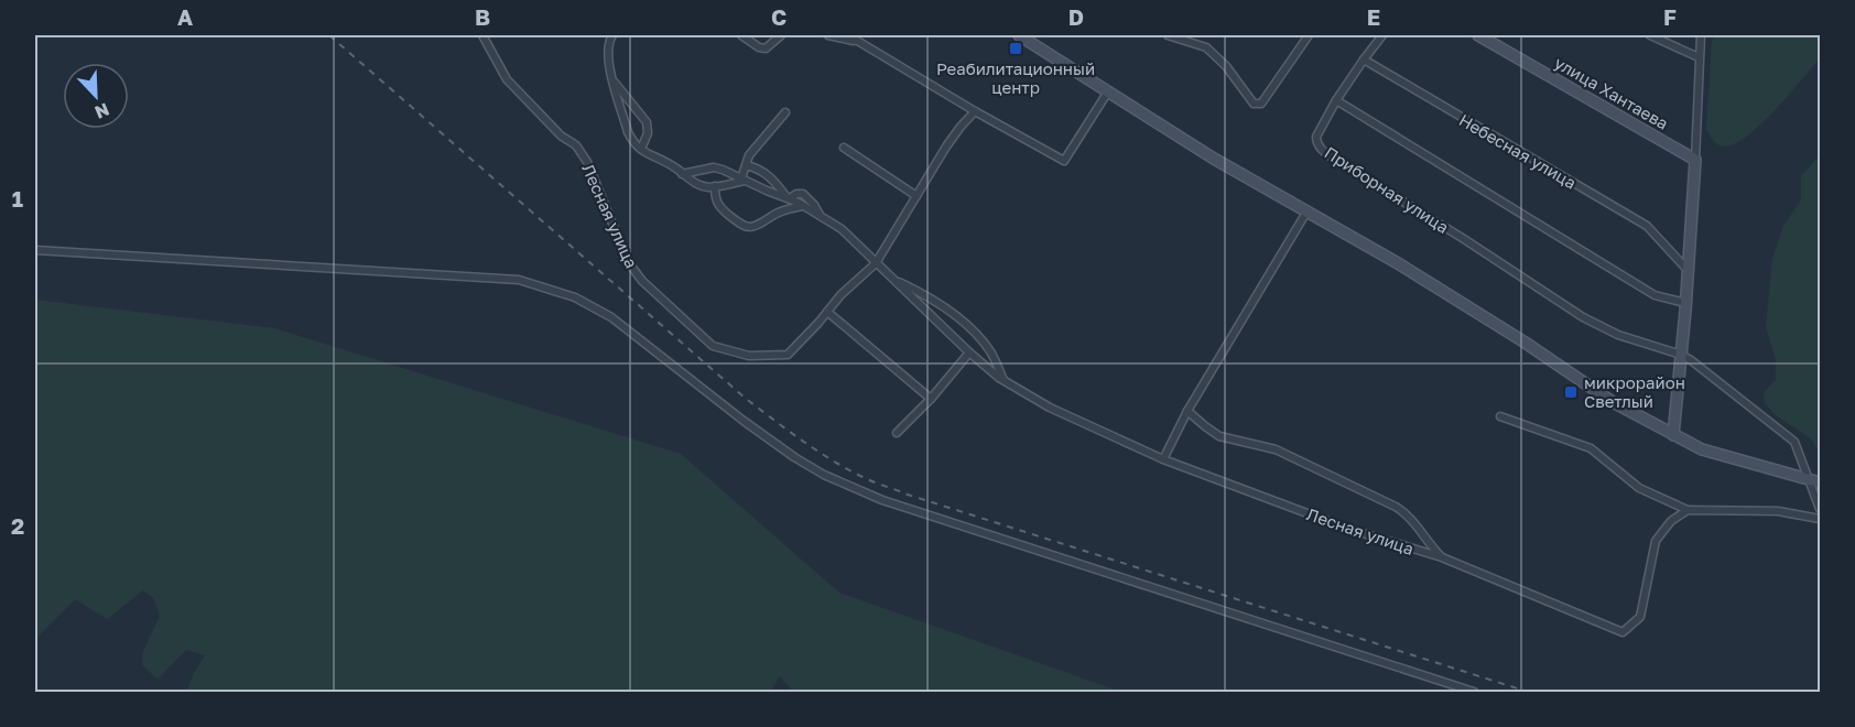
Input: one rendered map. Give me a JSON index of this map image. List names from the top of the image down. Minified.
{"streets":{"street":["улица Хантаева","Небесная улица","Приборная улица","Лесная улица"]},"places":{"transit":["Реабилитационный центр","микрорайон Светлый"]},"north":"bottom right","grid":{"columns":["A","B","C","D","E","F"],"rows":["1","2"]}}
